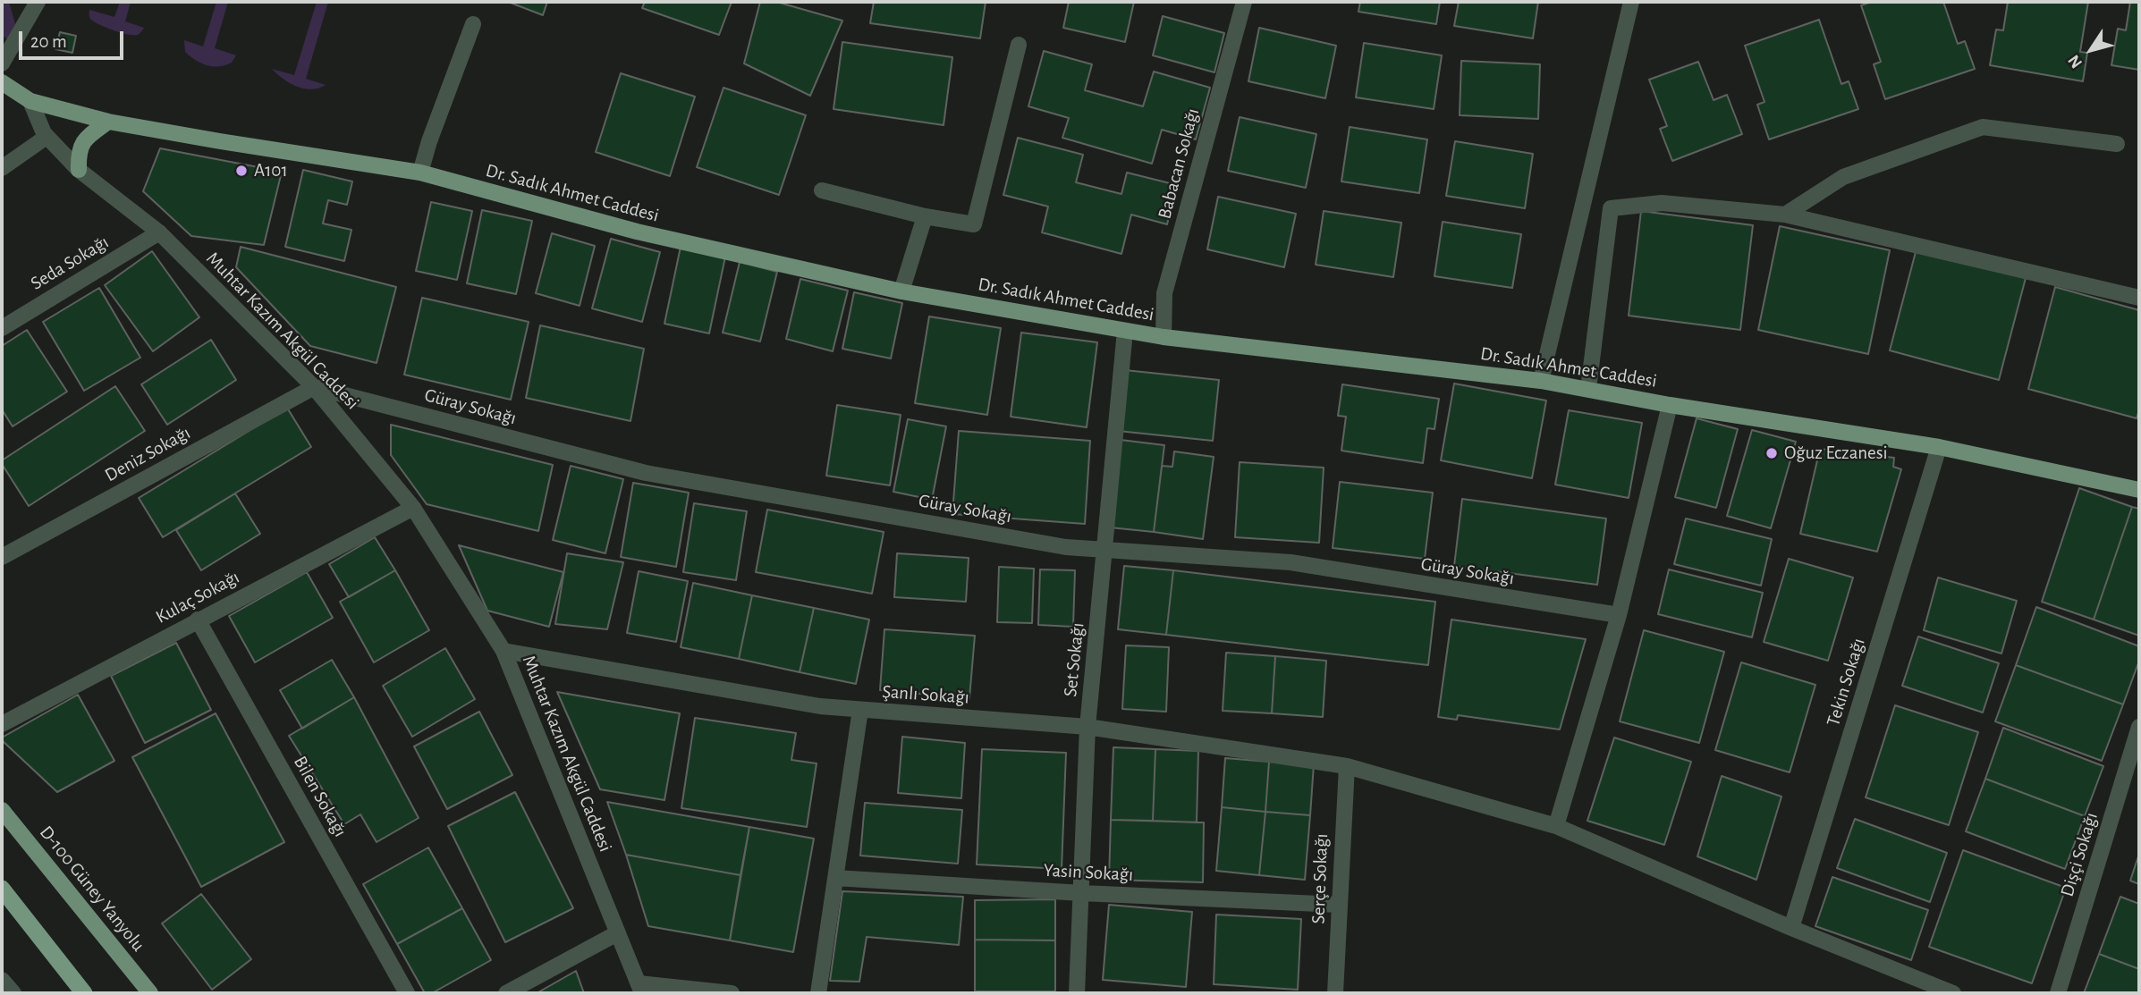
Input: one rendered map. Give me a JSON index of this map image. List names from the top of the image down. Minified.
{"streets":{"main road":["Dr. Sadık Ahmet Caddesi","D-100 Güney Yanyolu"],"street":["Babacan Sokağı","Seda Sokağı","Muhtar Kazım Akgül Caddesi","Güray Sokağı","Deniz Sokağı","Kulaç Sokağı","Set Sokağı","Tekin Sokağı","Şanlı Sokağı","Bilen Sokağı","Dişçi Sokağı","Yasin Sokağı","Serçe Sokağı"]},"crossings":[["Babacan Sokağı","Dr. Sadık Ahmet Caddesi"],["Dr. Sadık Ahmet Caddesi","Muhtar Kazım Akgül Caddesi"],["Dr. Sadık Ahmet Caddesi","Set Sokağı"],["Dr. Sadık Ahmet Caddesi","Tekin Sokağı"],["Seda Sokağı","Muhtar Kazım Akgül Caddesi"],["Muhtar Kazım Akgül Caddesi","Güray Sokağı"],["Muhtar Kazım Akgül Caddesi","Deniz Sokağı"],["Muhtar Kazım Akgül Caddesi","Kulaç Sokağı"],["Muhtar Kazım Akgül Caddesi","Şanlı Sokağı"],["Güray Sokağı","Deniz Sokağı"],["Güray Sokağı","Set Sokağı"],["Kulaç Sokağı","Bilen Sokağı"],["Set Sokağı","Şanlı Sokağı"],["Set Sokağı","Yasin Sokağı"],["Tekin Sokağı","Şanlı Sokağı"],["Şanlı Sokağı","Serçe Sokağı"],["Yasin Sokağı","Serçe Sokağı"]],"places":["A101","Oğuz Eczanesi"],"scale_bar":"20 m","north":"bottom left"}
